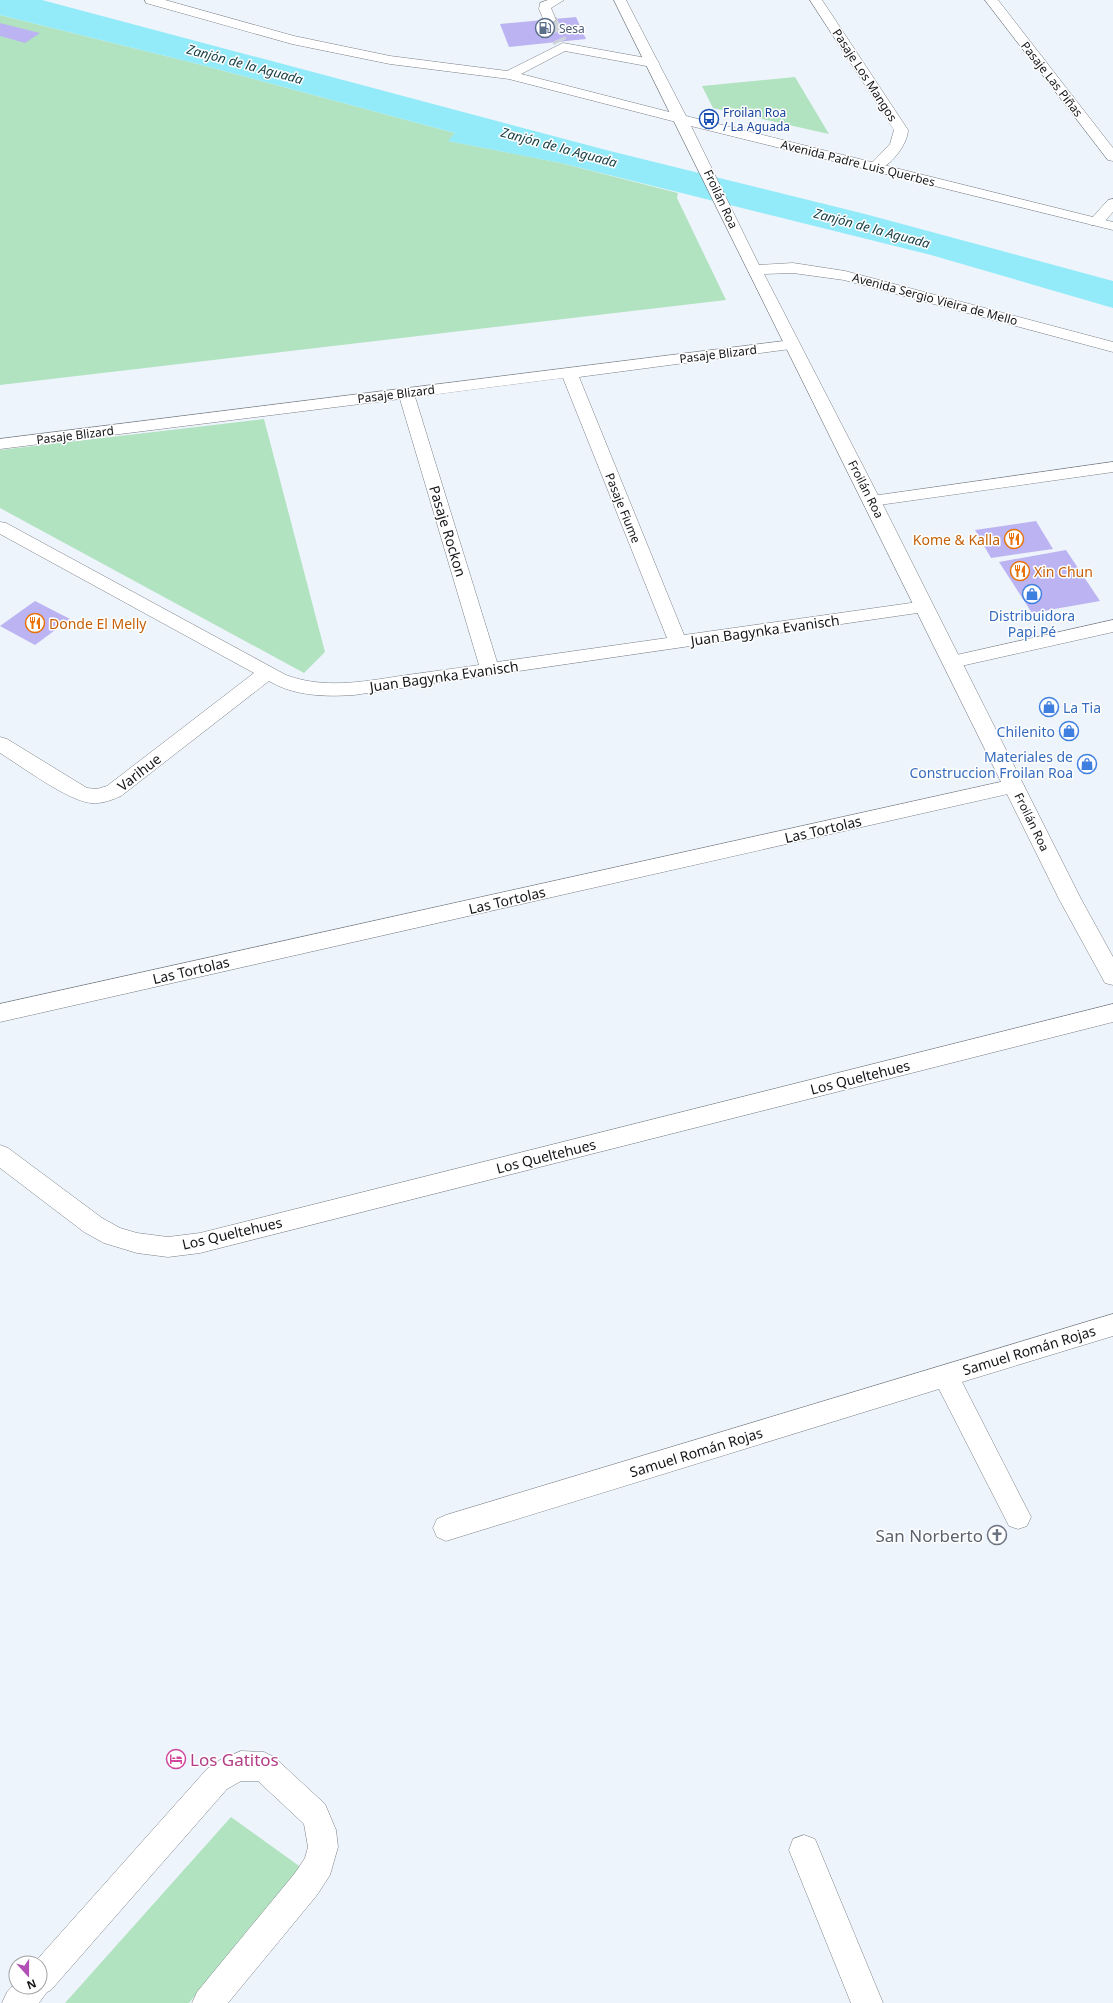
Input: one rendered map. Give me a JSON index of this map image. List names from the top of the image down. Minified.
{"streets":{"street":["Pasaje Los Mangos","Pasaje Las Piñas","Avenida Padre Luis Querbes","Froilán Roa","Avenida Sergio Vieira de Mello","Pasaje Blizard","Pasaje Fiume","Pasaje Rockon","Juan Bagynka Evanisch","Varihue","Las Tortolas","Los Queltehues","Samuel Román Rojas"]},"crossings":[["Pasaje Los Mangos","Avenida Padre Luis Querbes"],["Avenida Padre Luis Querbes","Froilán Roa"],["Froilán Roa","Avenida Sergio Vieira de Mello"],["Froilán Roa","Pasaje Blizard"],["Froilán Roa","Juan Bagynka Evanisch"],["Froilán Roa","Las Tortolas"],["Pasaje Blizard","Pasaje Fiume"],["Pasaje Blizard","Pasaje Rockon"],["Pasaje Fiume","Juan Bagynka Evanisch"],["Pasaje Rockon","Juan Bagynka Evanisch"],["Juan Bagynka Evanisch","Varihue"]],"water":["Zanjón de la Aguada"],"places":{"fuel station":["Sesa"],"bus stop":["Froilan Roa / La Aguada"],"restaurant":["Kome & Kalla","Xin Chun","Donde El Melly"],"shop":["Distribuidora Papi Pé","La Tia","Chilenito","Materiales de Construccion Froilan Roa"],"church":["San Norberto"],"hotel":["Los Gatitos"]},"north":"bottom"}
